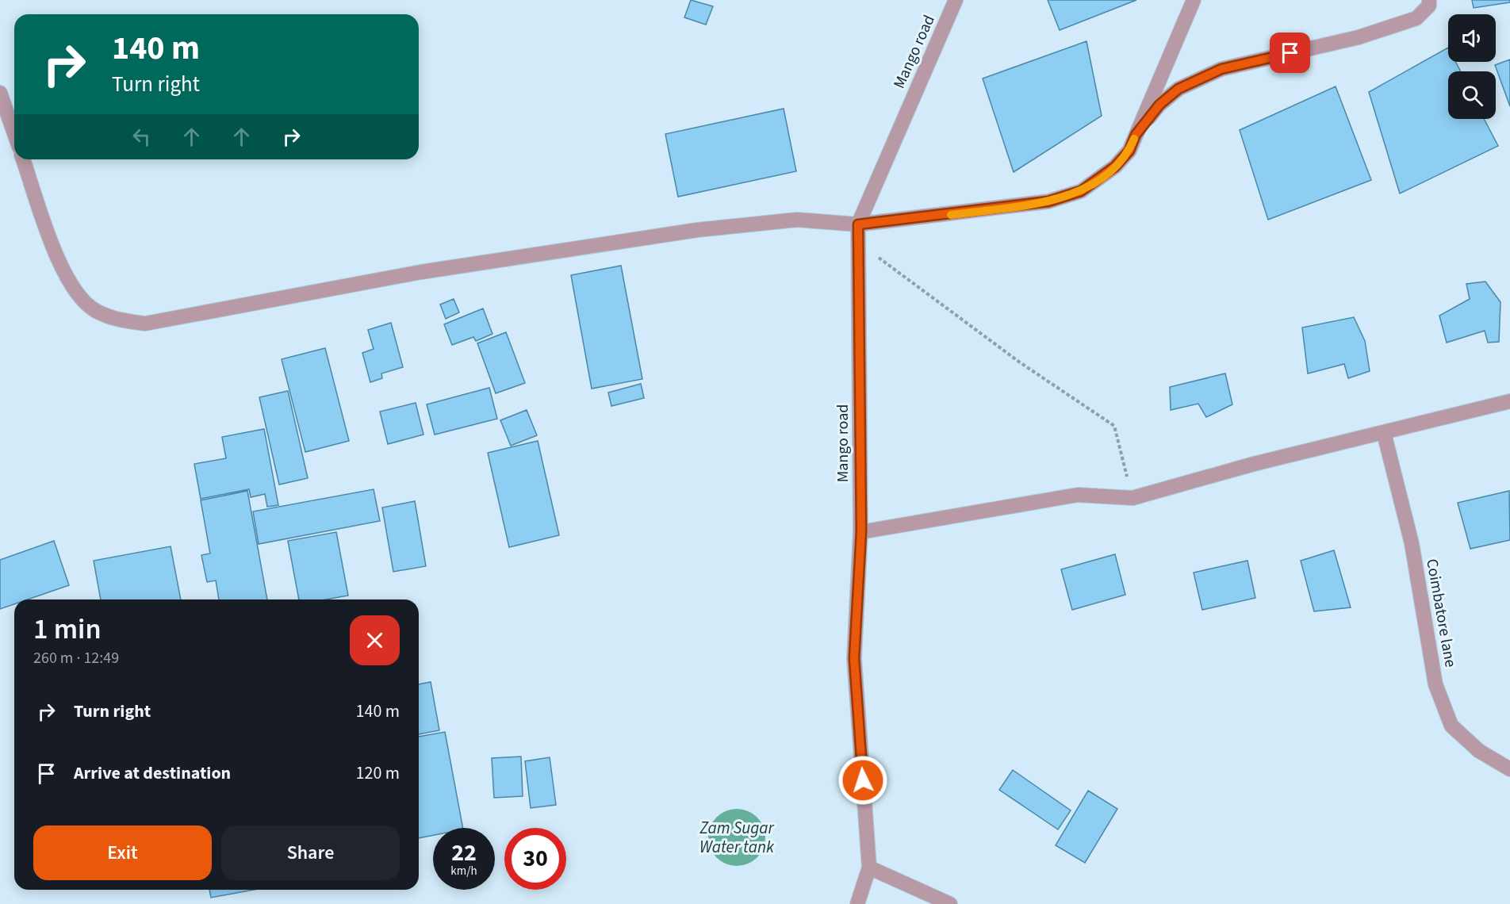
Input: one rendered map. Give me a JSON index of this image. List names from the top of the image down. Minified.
{"streets":{"street":["Mango road","Coimbatore lane"]},"water":["Zam Sugar Water tank"],"page":{"turn":["140 m","Turn right"],"heading":["1 min","260 m · 12:49"],"list":[{"name":"Turn right","value":"140 m"},{"name":"Arrive at destination","value":"120 m"}],"buttons":["Exit","Share"],"speed":"22 km/h","limit":"30"}}
